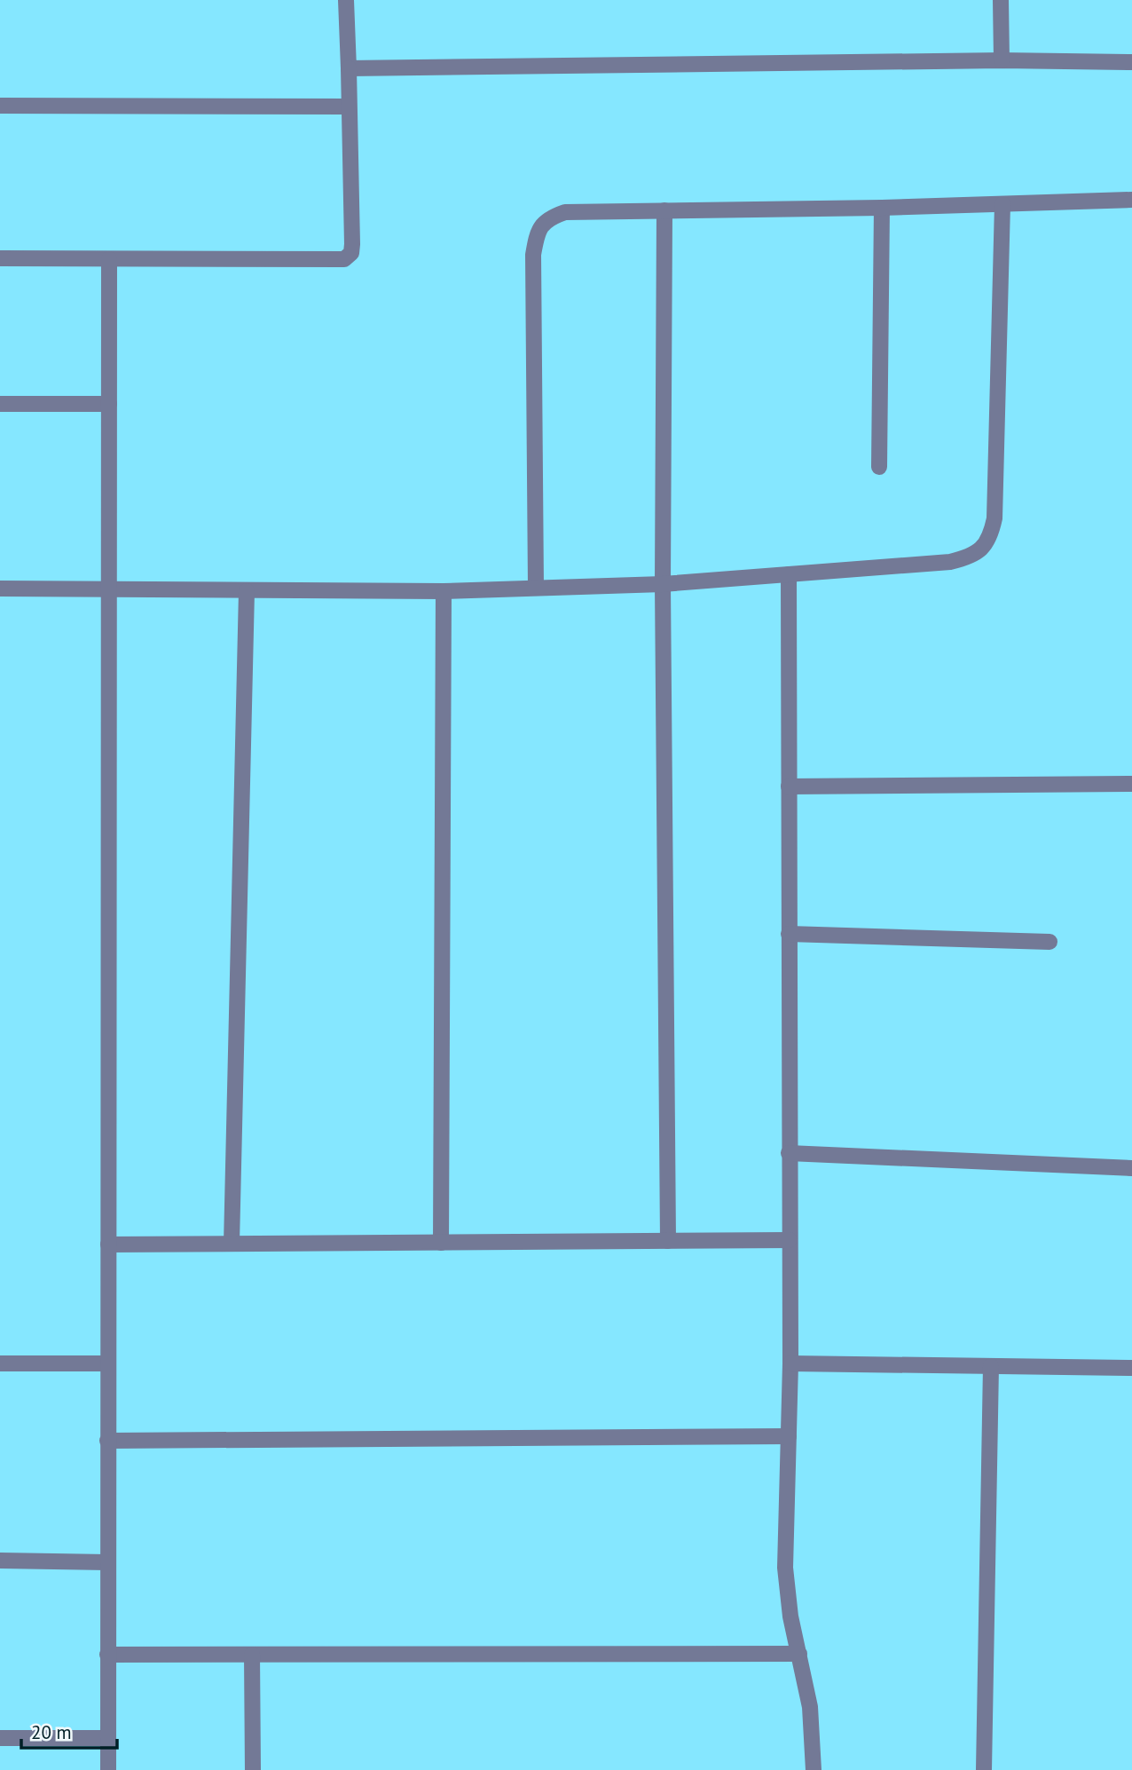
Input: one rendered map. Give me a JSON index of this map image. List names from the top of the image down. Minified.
{"scale_bar":"20 m"}
